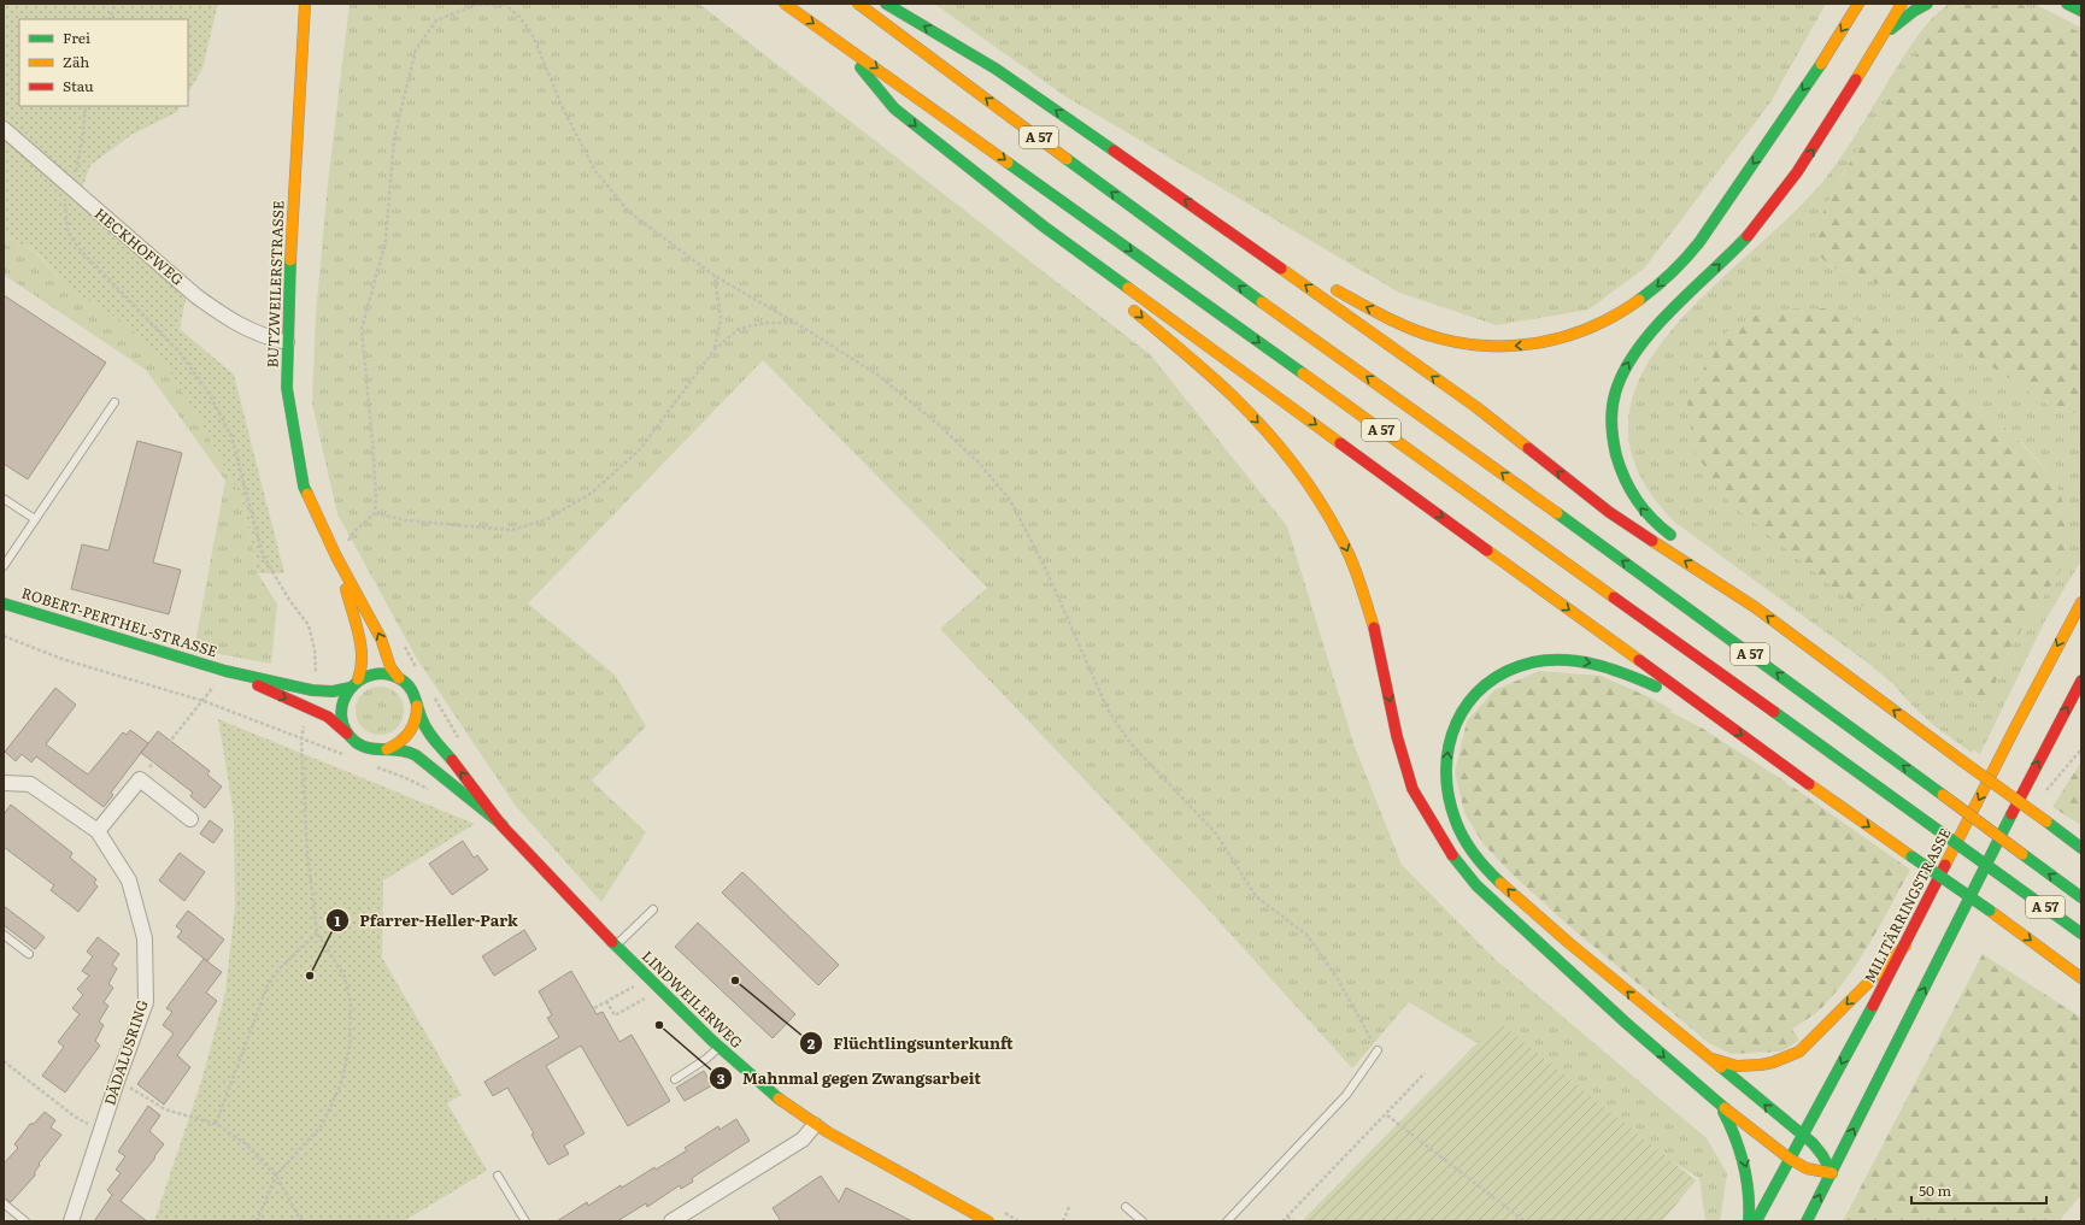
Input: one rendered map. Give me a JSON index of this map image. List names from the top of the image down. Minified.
{"streets":{"main road":["A 57","BUTZWEILERSTRASSE","ROBERT-PERTHEL-STRASSE","MILITÄRRINGSTRASSE","LINDWEILERWEG"],"street":["HECKHOFWEG","DÄDALUSRING"]},"crossings":[["HECKHOFWEG","BUTZWEILERSTRASSE"],["BUTZWEILERSTRASSE","ROBERT-PERTHEL-STRASSE"],["BUTZWEILERSTRASSE","LINDWEILERWEG"],["ROBERT-PERTHEL-STRASSE","LINDWEILERWEG"]],"places":["Pfarrer-Heller-Park","Flüchtlingsunterkunft","Mahnmal gegen Zwangsarbeit"],"legend":["Frei","Zäh","Stau"],"scale_bar":"50 m"}
